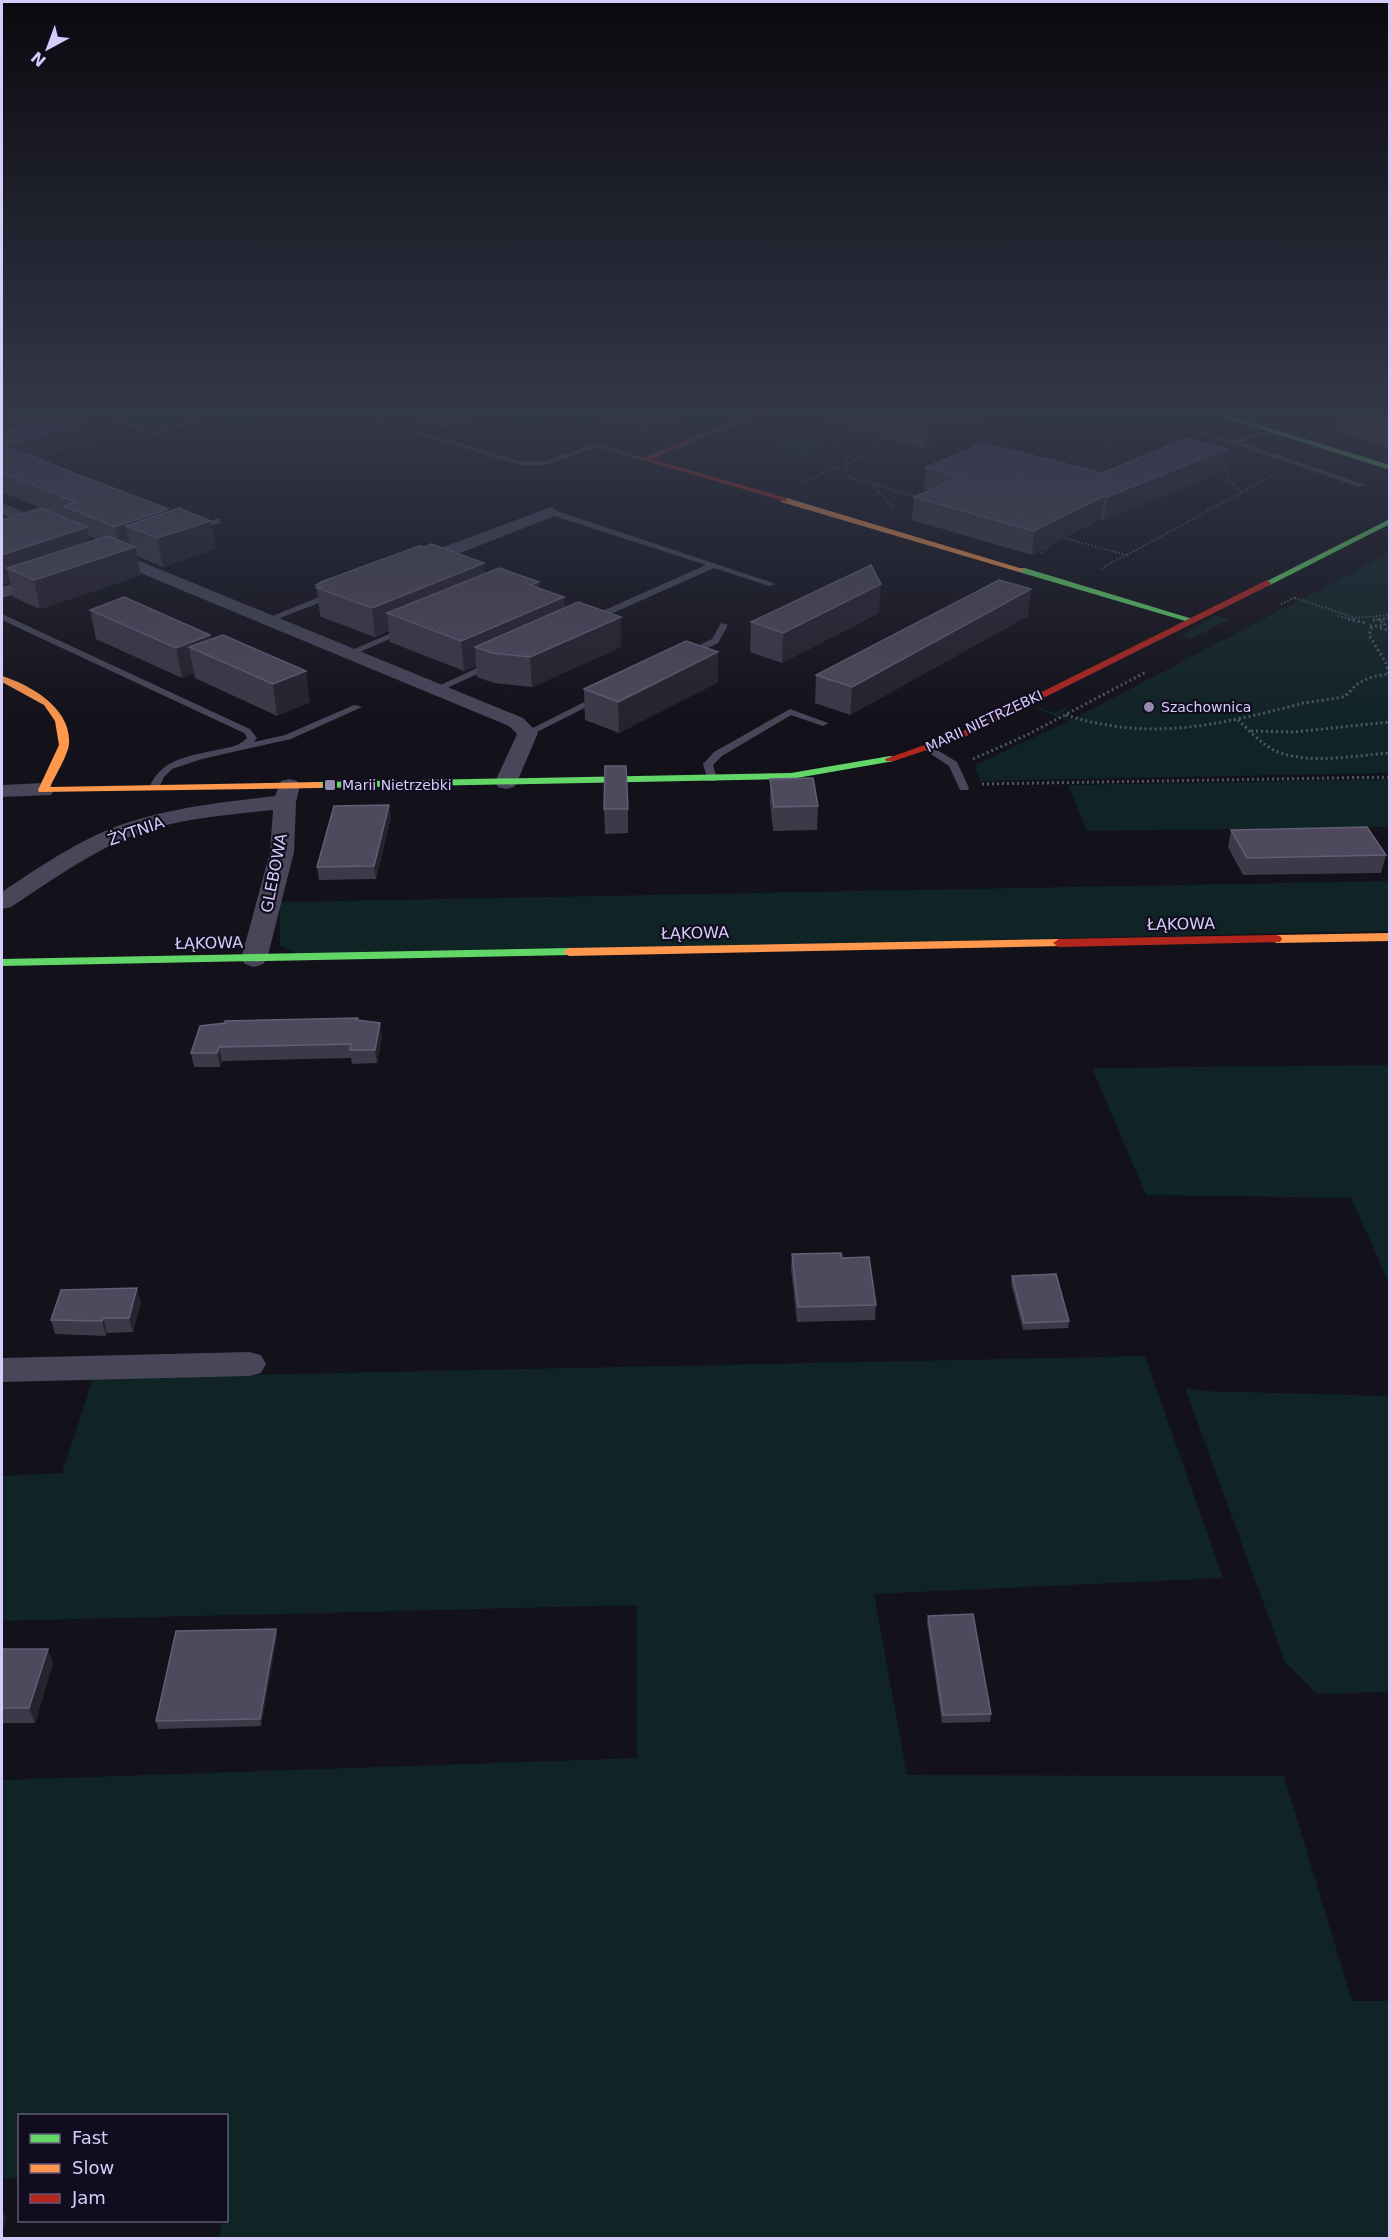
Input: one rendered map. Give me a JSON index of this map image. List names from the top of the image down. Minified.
{"streets":{"street":["MARII NIETRZEBKI","ŻYTNIA","GLEBOWA","ŁĄKOWA"]},"crossings":[["MARII NIETRZEBKI","ŻYTNIA"],["MARII NIETRZEBKI","GLEBOWA"],["ŻYTNIA","GLEBOWA"],["GLEBOWA","ŁĄKOWA"]],"places":{"other":["Szachownica"],"transit":["Marii Nietrzebki"]},"legend":["Fast","Slow","Jam"],"north":"bottom left"}
